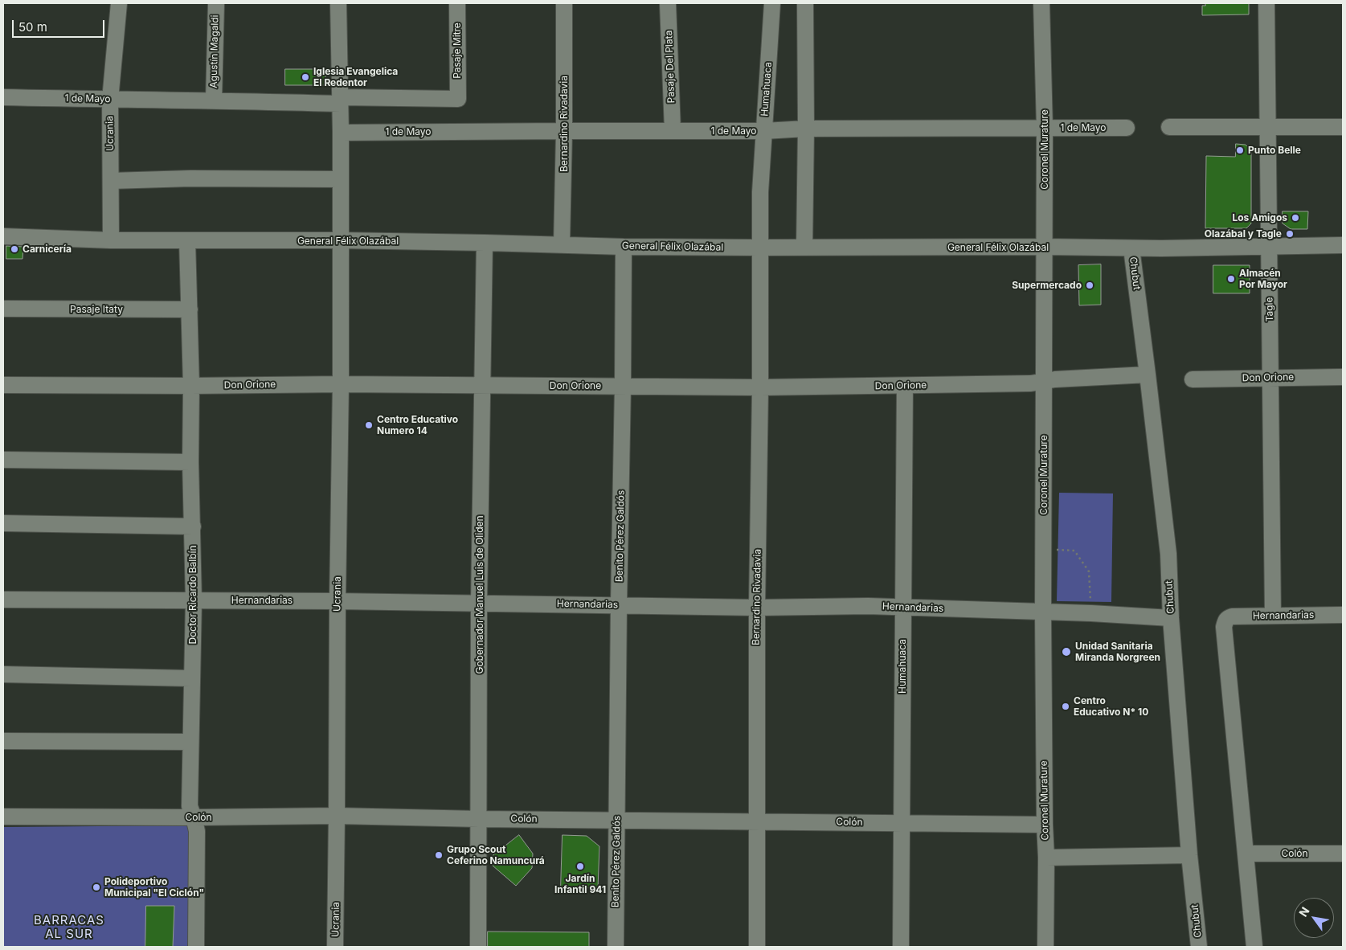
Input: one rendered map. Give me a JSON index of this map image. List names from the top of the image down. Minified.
{"streets":{"street":["Pasaje Mitre","Agustín Magaldi","Pasaje Del Plata","Humahuaca","1 de Mayo","Bernardino Rivadavia","Ucrania","Coronel Murature","General Félix Olazábal","Chubut","Pasaje Itaty","Tagle","Don Orione","Benito Pérez Galdós","Doctor Ricardo Balbín","Gobernador Manuel Luis de Oliden","Hernandarias","Colón"]},"crossings":[["Pasaje Mitre","1 de Mayo"],["Agustín Magaldi","1 de Mayo"],["Pasaje Del Plata","1 de Mayo"],["Humahuaca","1 de Mayo"],["Humahuaca","Bernardino Rivadavia"],["Humahuaca","General Félix Olazábal"],["Humahuaca","Don Orione"],["Humahuaca","Hernandarias"],["Humahuaca","Colón"],["1 de Mayo","Bernardino Rivadavia"],["1 de Mayo","Ucrania"],["1 de Mayo","Coronel Murature"],["Bernardino Rivadavia","General Félix Olazábal"],["Bernardino Rivadavia","Don Orione"],["Bernardino Rivadavia","Hernandarias"],["Bernardino Rivadavia","Colón"],["Ucrania","General Félix Olazábal"],["Ucrania","Don Orione"],["Ucrania","Hernandarias"],["Ucrania","Colón"],["Coronel Murature","General Félix Olazábal"],["Coronel Murature","Don Orione"],["Coronel Murature","Hernandarias"],["Coronel Murature","Colón"],["General Félix Olazábal","Chubut"],["General Félix Olazábal","Tagle"],["General Félix Olazábal","Benito Pérez Galdós"],["General Félix Olazábal","Doctor Ricardo Balbín"],["General Félix Olazábal","Gobernador Manuel Luis de Oliden"],["Chubut","Don Orione"],["Chubut","Hernandarias"],["Pasaje Itaty","Doctor Ricardo Balbín"],["Tagle","Don Orione"],["Tagle","Hernandarias"],["Don Orione","Benito Pérez Galdós"],["Don Orione","Doctor Ricardo Balbín"],["Don Orione","Gobernador Manuel Luis de Oliden"],["Benito Pérez Galdós","Hernandarias"],["Benito Pérez Galdós","Colón"],["Doctor Ricardo Balbín","Hernandarias"],["Doctor Ricardo Balbín","Colón"],["Gobernador Manuel Luis de Oliden","Hernandarias"],["Gobernador Manuel Luis de Oliden","Colón"],["Hernandarias","Colón"]],"districts":["BARRACAS AL SUR"],"places":["Iglesia Evangelica El Redentor","Punto Belle","Los Amigos","Olazábal y Tagle","Carnicería","Almacén Por Mayor","Supermercado","Centro Educativo Numero 14","Unidad Sanitaria Miranda Norgreen","Centro Educativo N* 10","Grupo Scout Ceferino Namuncurá","Jardín Infantil 941","Polideportivo Municipal \"El Ciclón\""],"scale_bar":"50 m","north":"top left"}
